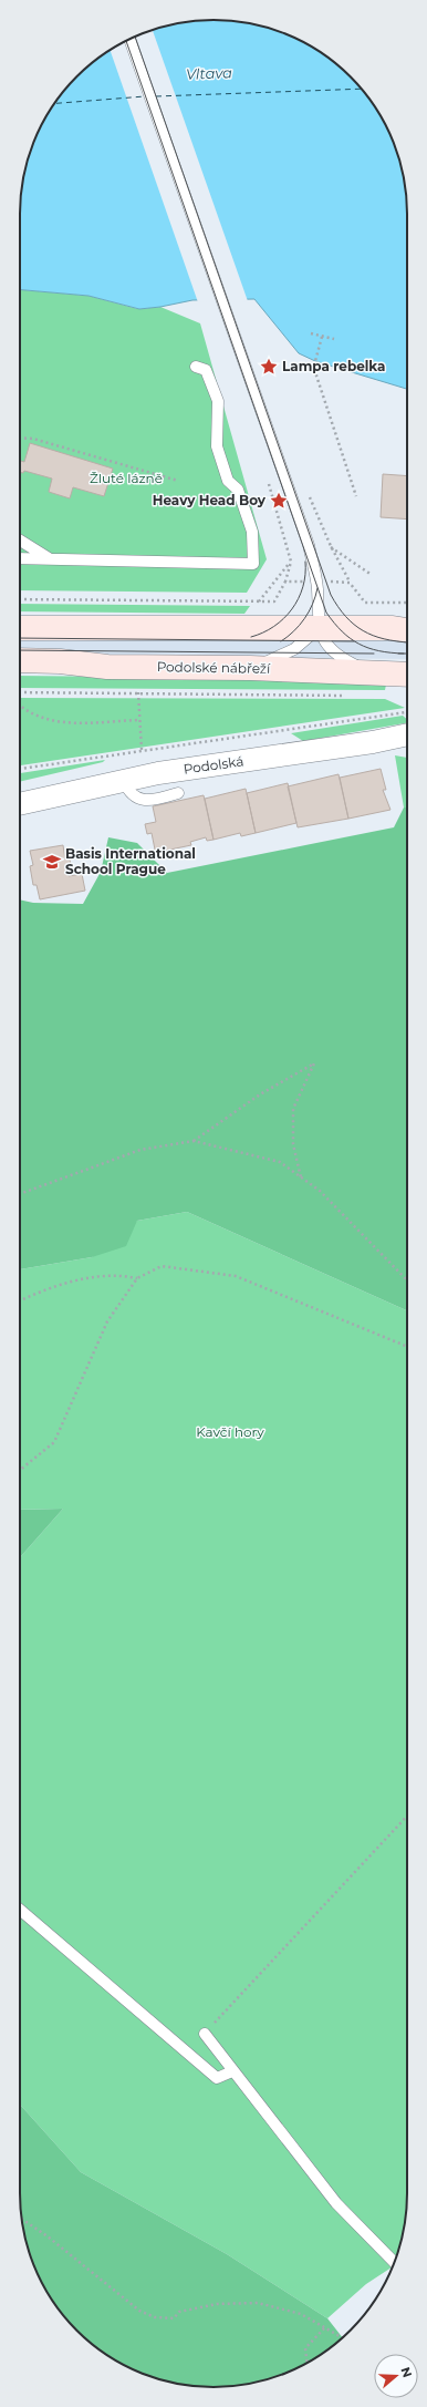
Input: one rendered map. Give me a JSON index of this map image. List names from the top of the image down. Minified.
{"streets":{"main road":["Podolské nábřeží"],"street":["Podolská"]},"water":["Vltava"],"parks":["Žluté lázně","Kavčí hory"],"places":{"place":["Lampa rebelka","Heavy Head Boy"],"school or university":["Basis International School Prague"]},"north":"right"}
